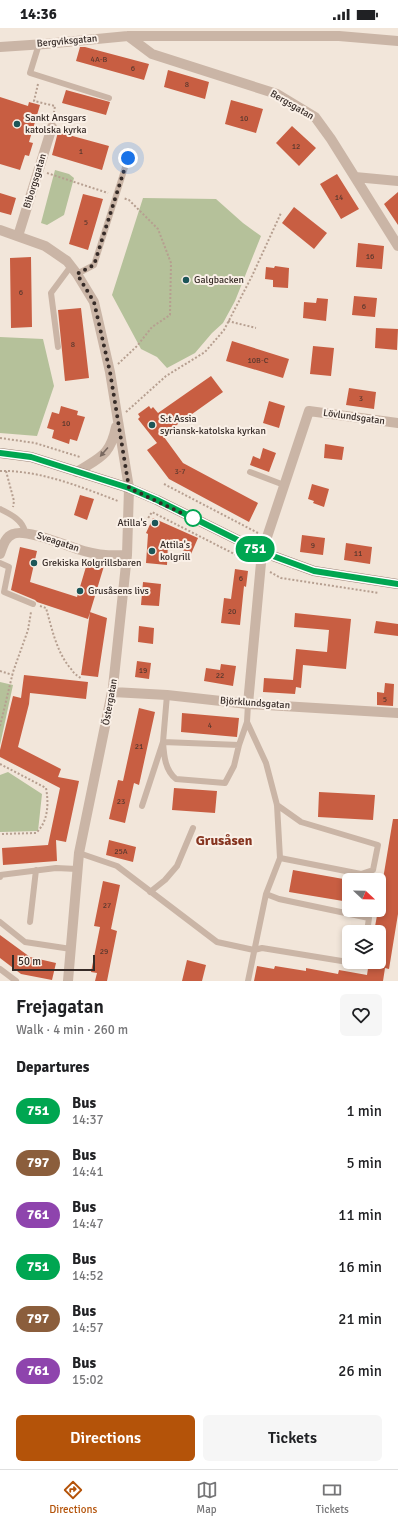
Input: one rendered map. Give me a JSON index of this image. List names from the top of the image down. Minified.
{"streets":{"street":["Bergviksgatan","Bergsgatan","Biborgsgatan","Lövlundsgatan","Sveagatan","Östergatan","Björklundsgatan"]},"crossings":[["Bergviksgatan","Bergsgatan"],["Biborgsgatan","Östergatan"],["Sveagatan","Östergatan"],["Östergatan","Björklundsgatan"]],"districts":["Grusåsen"],"places":["Sankt Ansgars katolska kyrka","Galgbacken","S:t Assia syriansk-katolska kyrkan","Atilla's","Attila's kolgrill","Grekiska Kolgrillsbaren","Grusåsens livs"],"lines":["bus line 751"],"house_numbers":["4A-B","6","8","10","12","1","14","5","16","6","6","8","10B-C","3","10","3-7","9","11","6","20","19","22","5","4","21","23","25A","27","29"],"scale_bar":"50 m","north":"right","page":{"status":"14:36","on_map":"751","scale":"50 m","heading":[["Frejagatan","Walk · 4 min · 260 m"],"Departures"],"list":[{"mark":"751","name":"Bus","note":"14:37","value":"1 min"},{"mark":"797","name":"Bus","note":"14:41","value":"5 min"},{"mark":"761","name":"Bus","note":"14:47","value":"11 min"},{"mark":"751","name":"Bus","note":"14:52","value":"16 min"},{"mark":"797","name":"Bus","note":"14:57","value":"21 min"},{"mark":"761","name":"Bus","note":"15:02","value":"26 min"}],"buttons":["Directions","Tickets"],"tabs":["Directions","Map","Tickets"]}}
